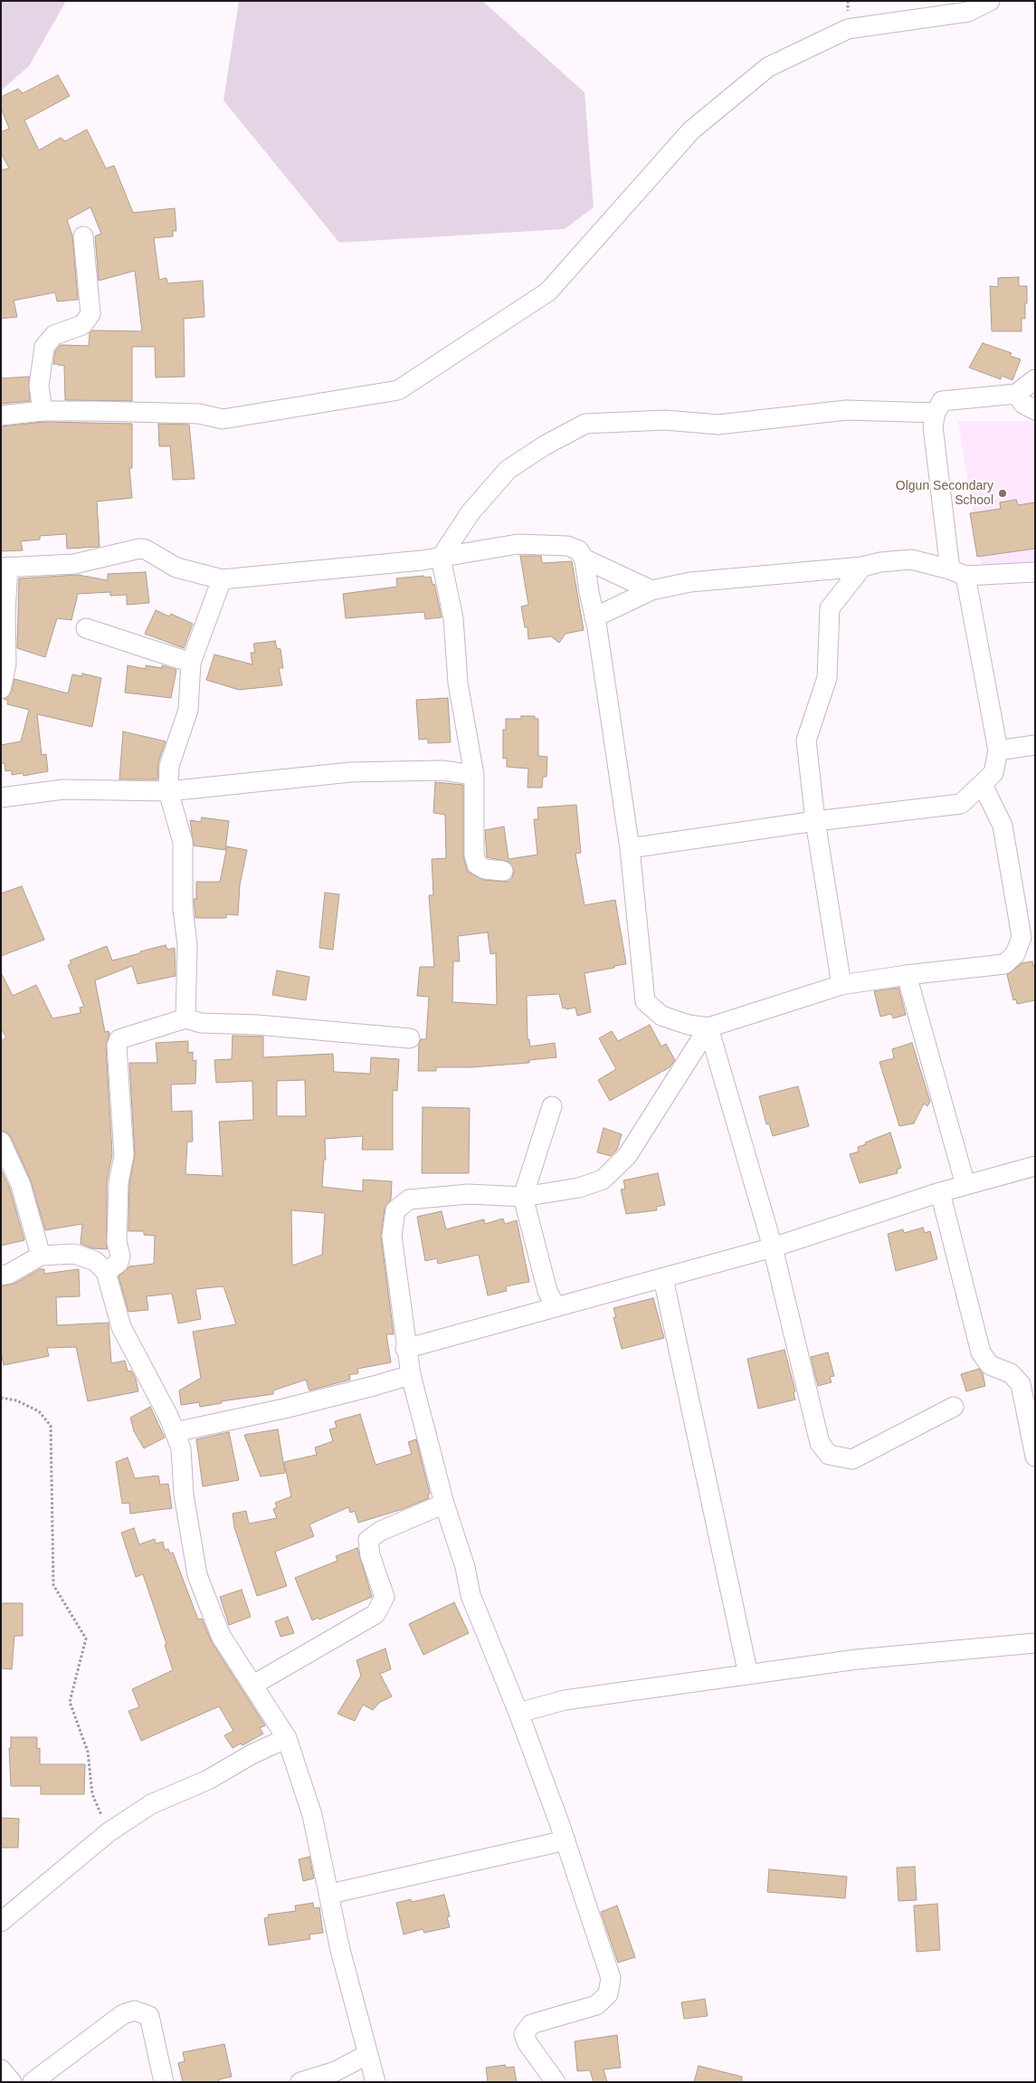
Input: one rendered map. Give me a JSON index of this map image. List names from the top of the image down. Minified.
{"places":["Olgun Secondary School"]}
